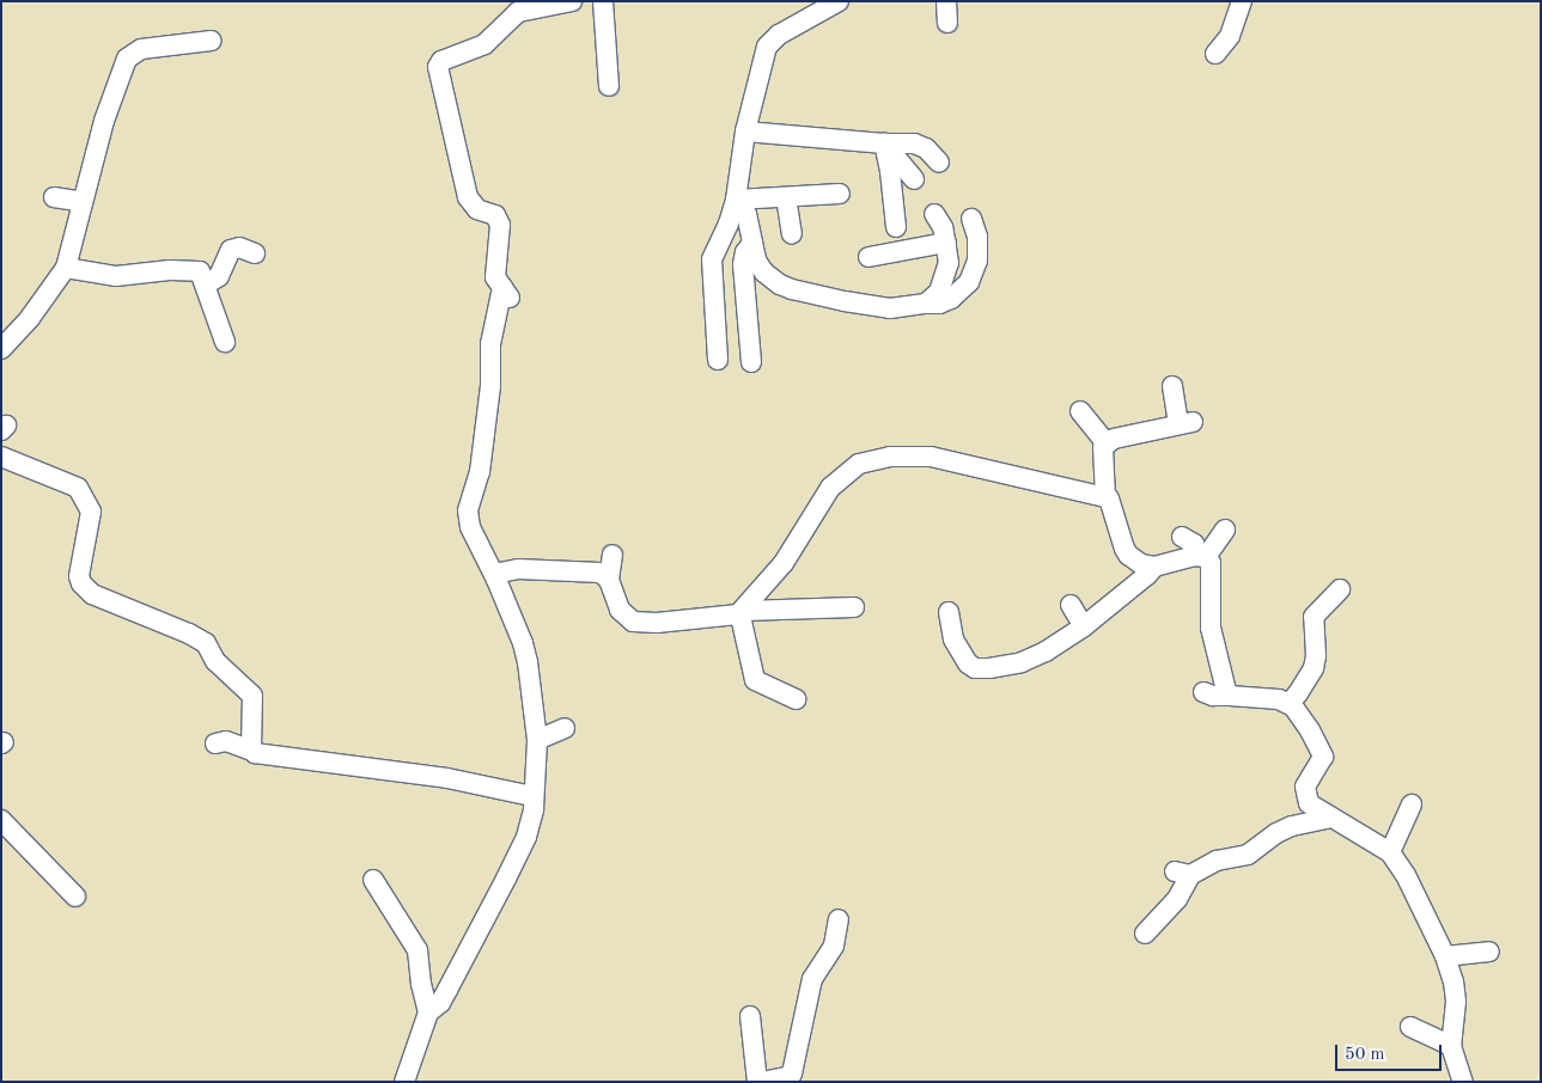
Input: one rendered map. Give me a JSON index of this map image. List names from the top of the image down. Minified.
{"scale_bar":"50 m"}
